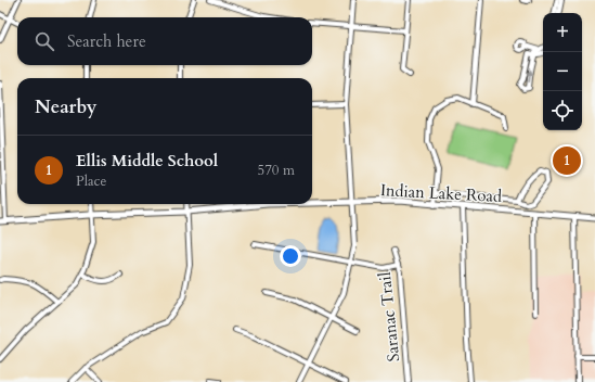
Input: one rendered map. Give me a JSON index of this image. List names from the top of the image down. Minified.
{"streets":{"street":["Indian Lake Road","Saranac Trail"]},"page":{"map_buttons":["+","−"],"search":"Search here","heading":"Nearby","list":[{"mark":"1","name":"Ellis Middle School","note":"Place","value":"570 m"}],"pins":"1"}}
